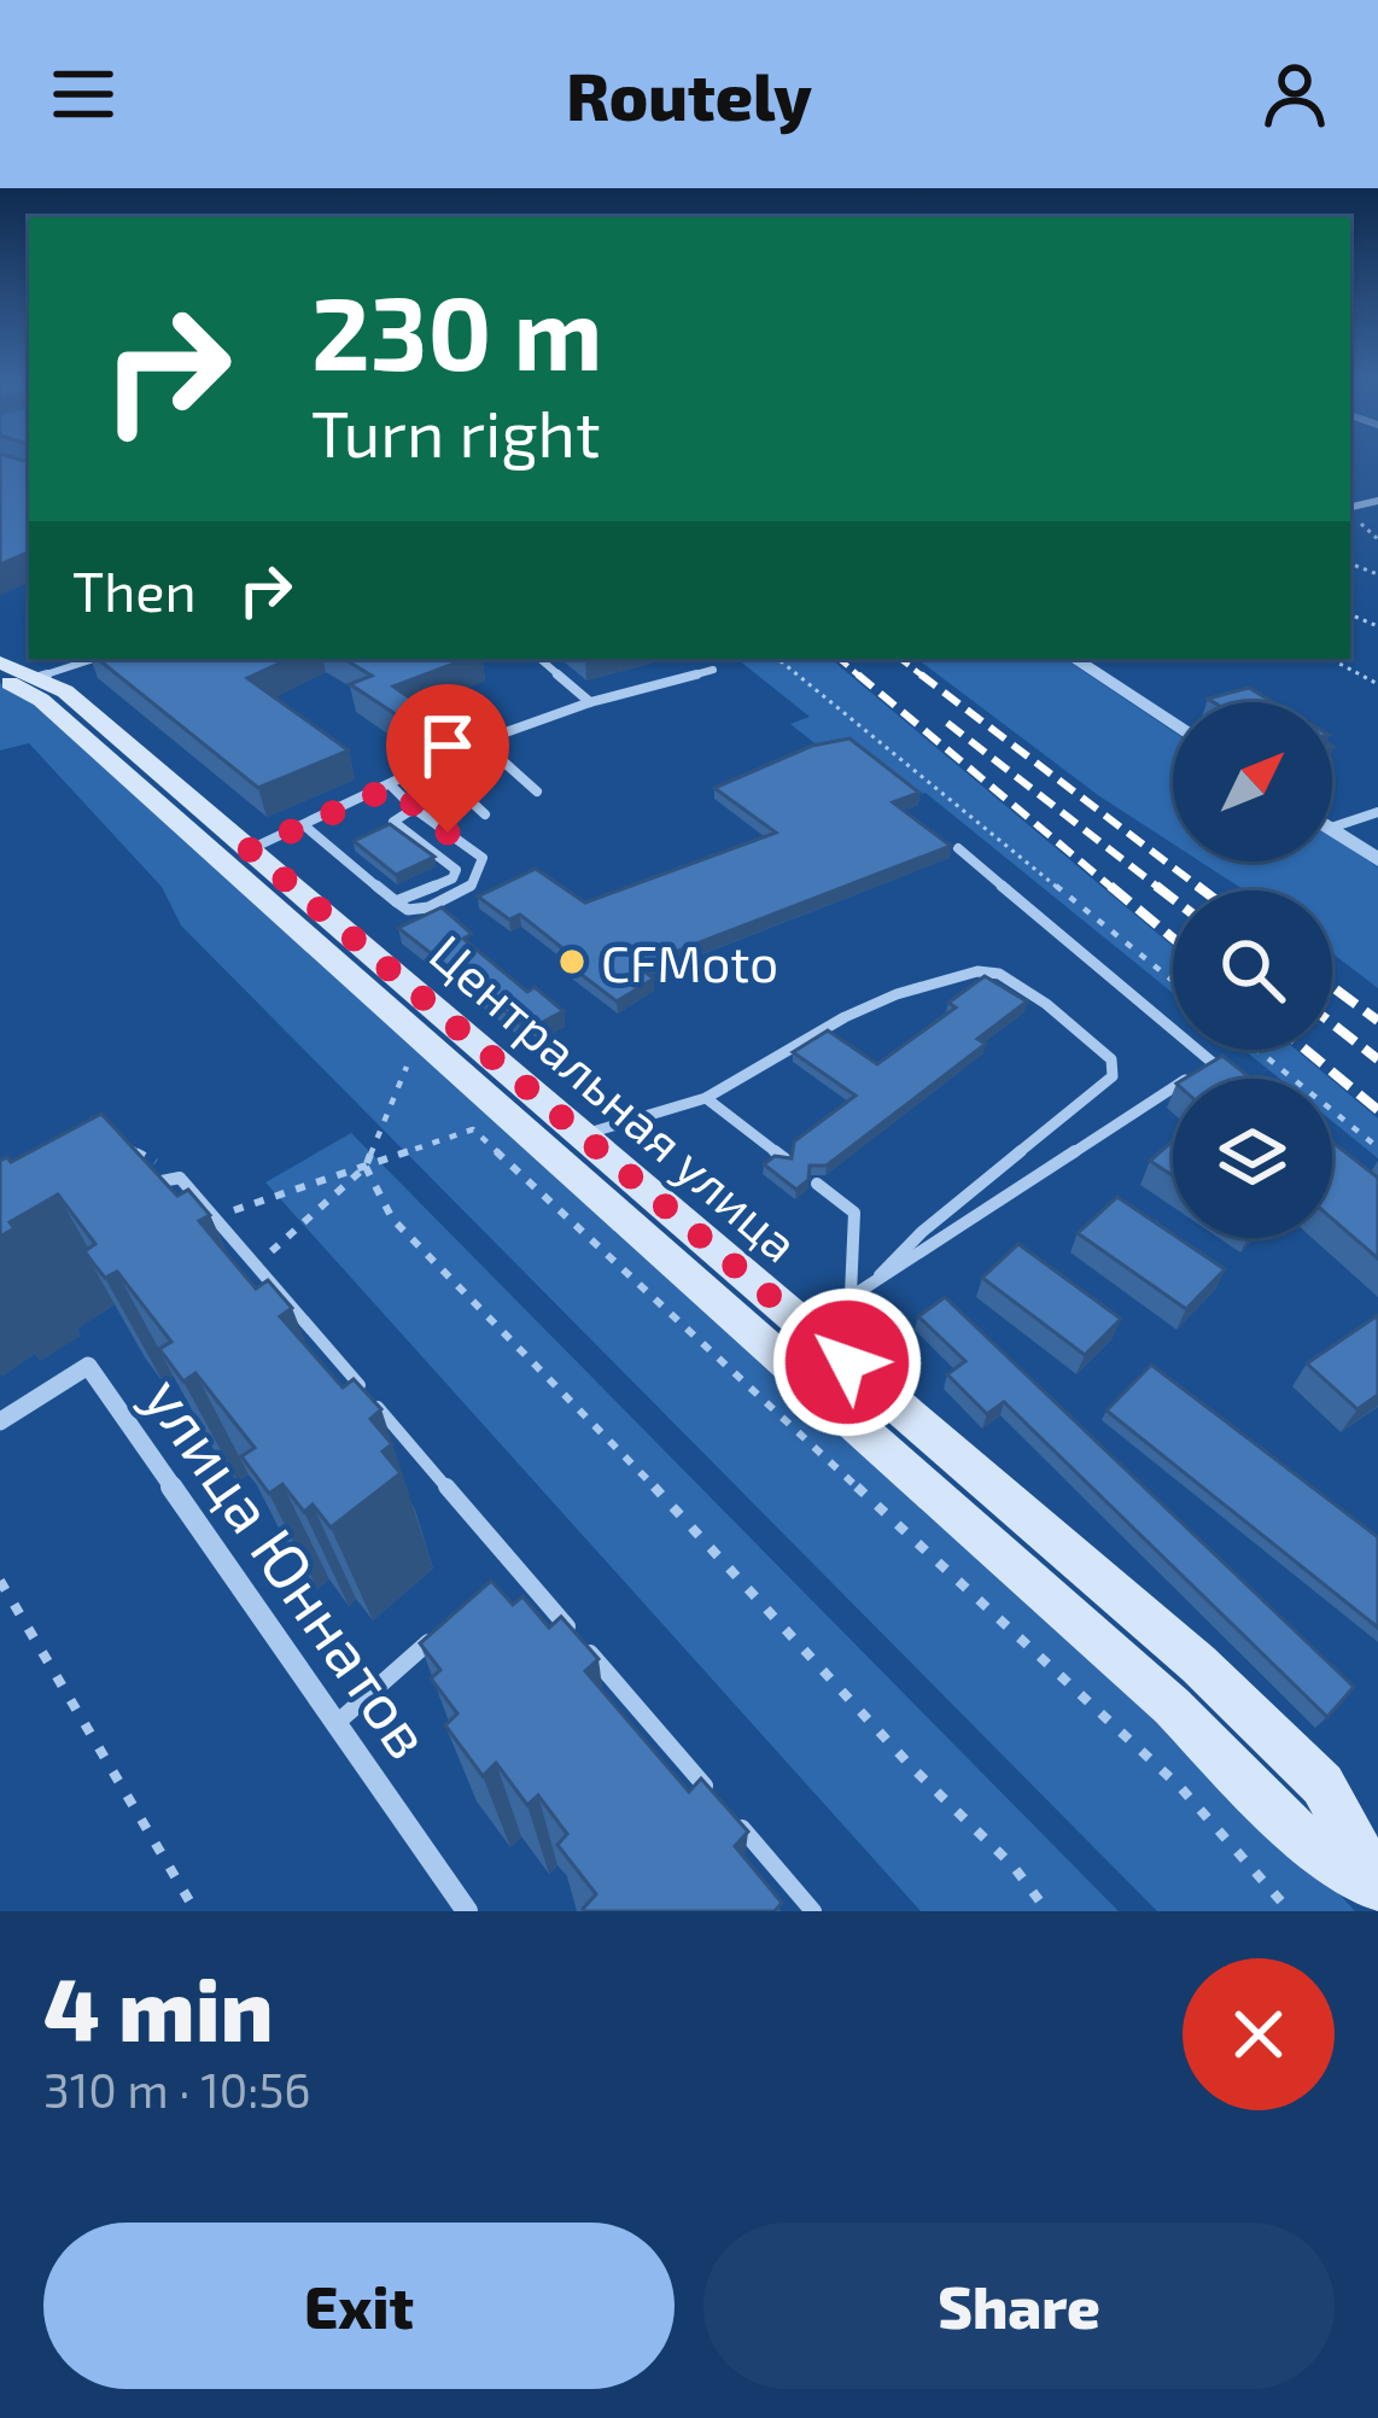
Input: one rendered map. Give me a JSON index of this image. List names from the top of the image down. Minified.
{"streets":{"main road":["Центральная улица"],"street":["улица Юннатов"]},"places":["CFMoto"],"north":"top right","page":{"header":"Routely","turn":["230 m","Turn right"],"then":"Then","heading":["4 min","310 m · 10:56"],"buttons":["Exit","Share"]}}
